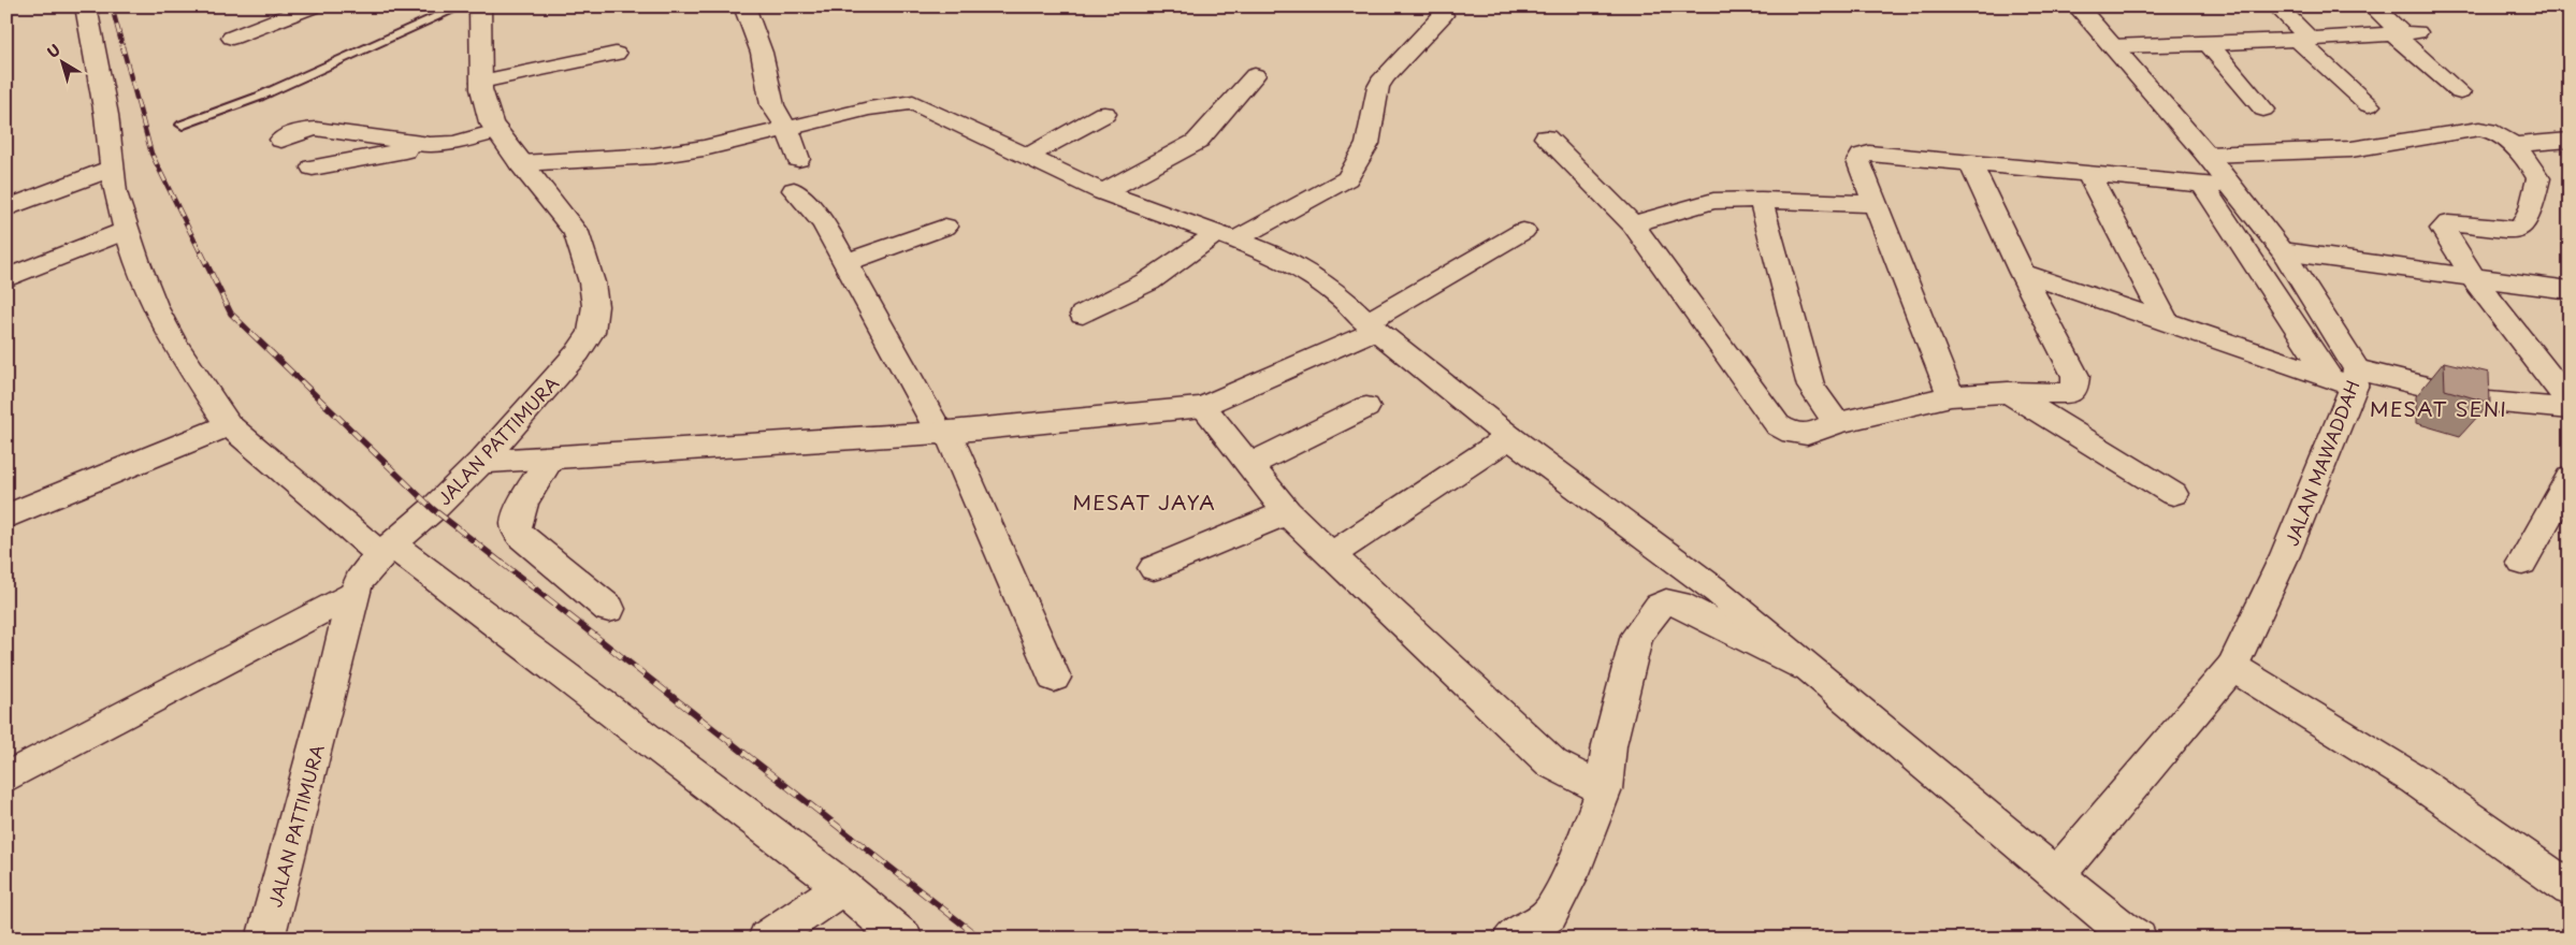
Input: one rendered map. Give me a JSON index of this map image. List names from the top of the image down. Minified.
{"streets":{"street":["JALAN PATTIMURA","JALAN MAWADDAH"]},"districts":["MESAT SENI","MESAT JAYA"],"north":"top left"}
